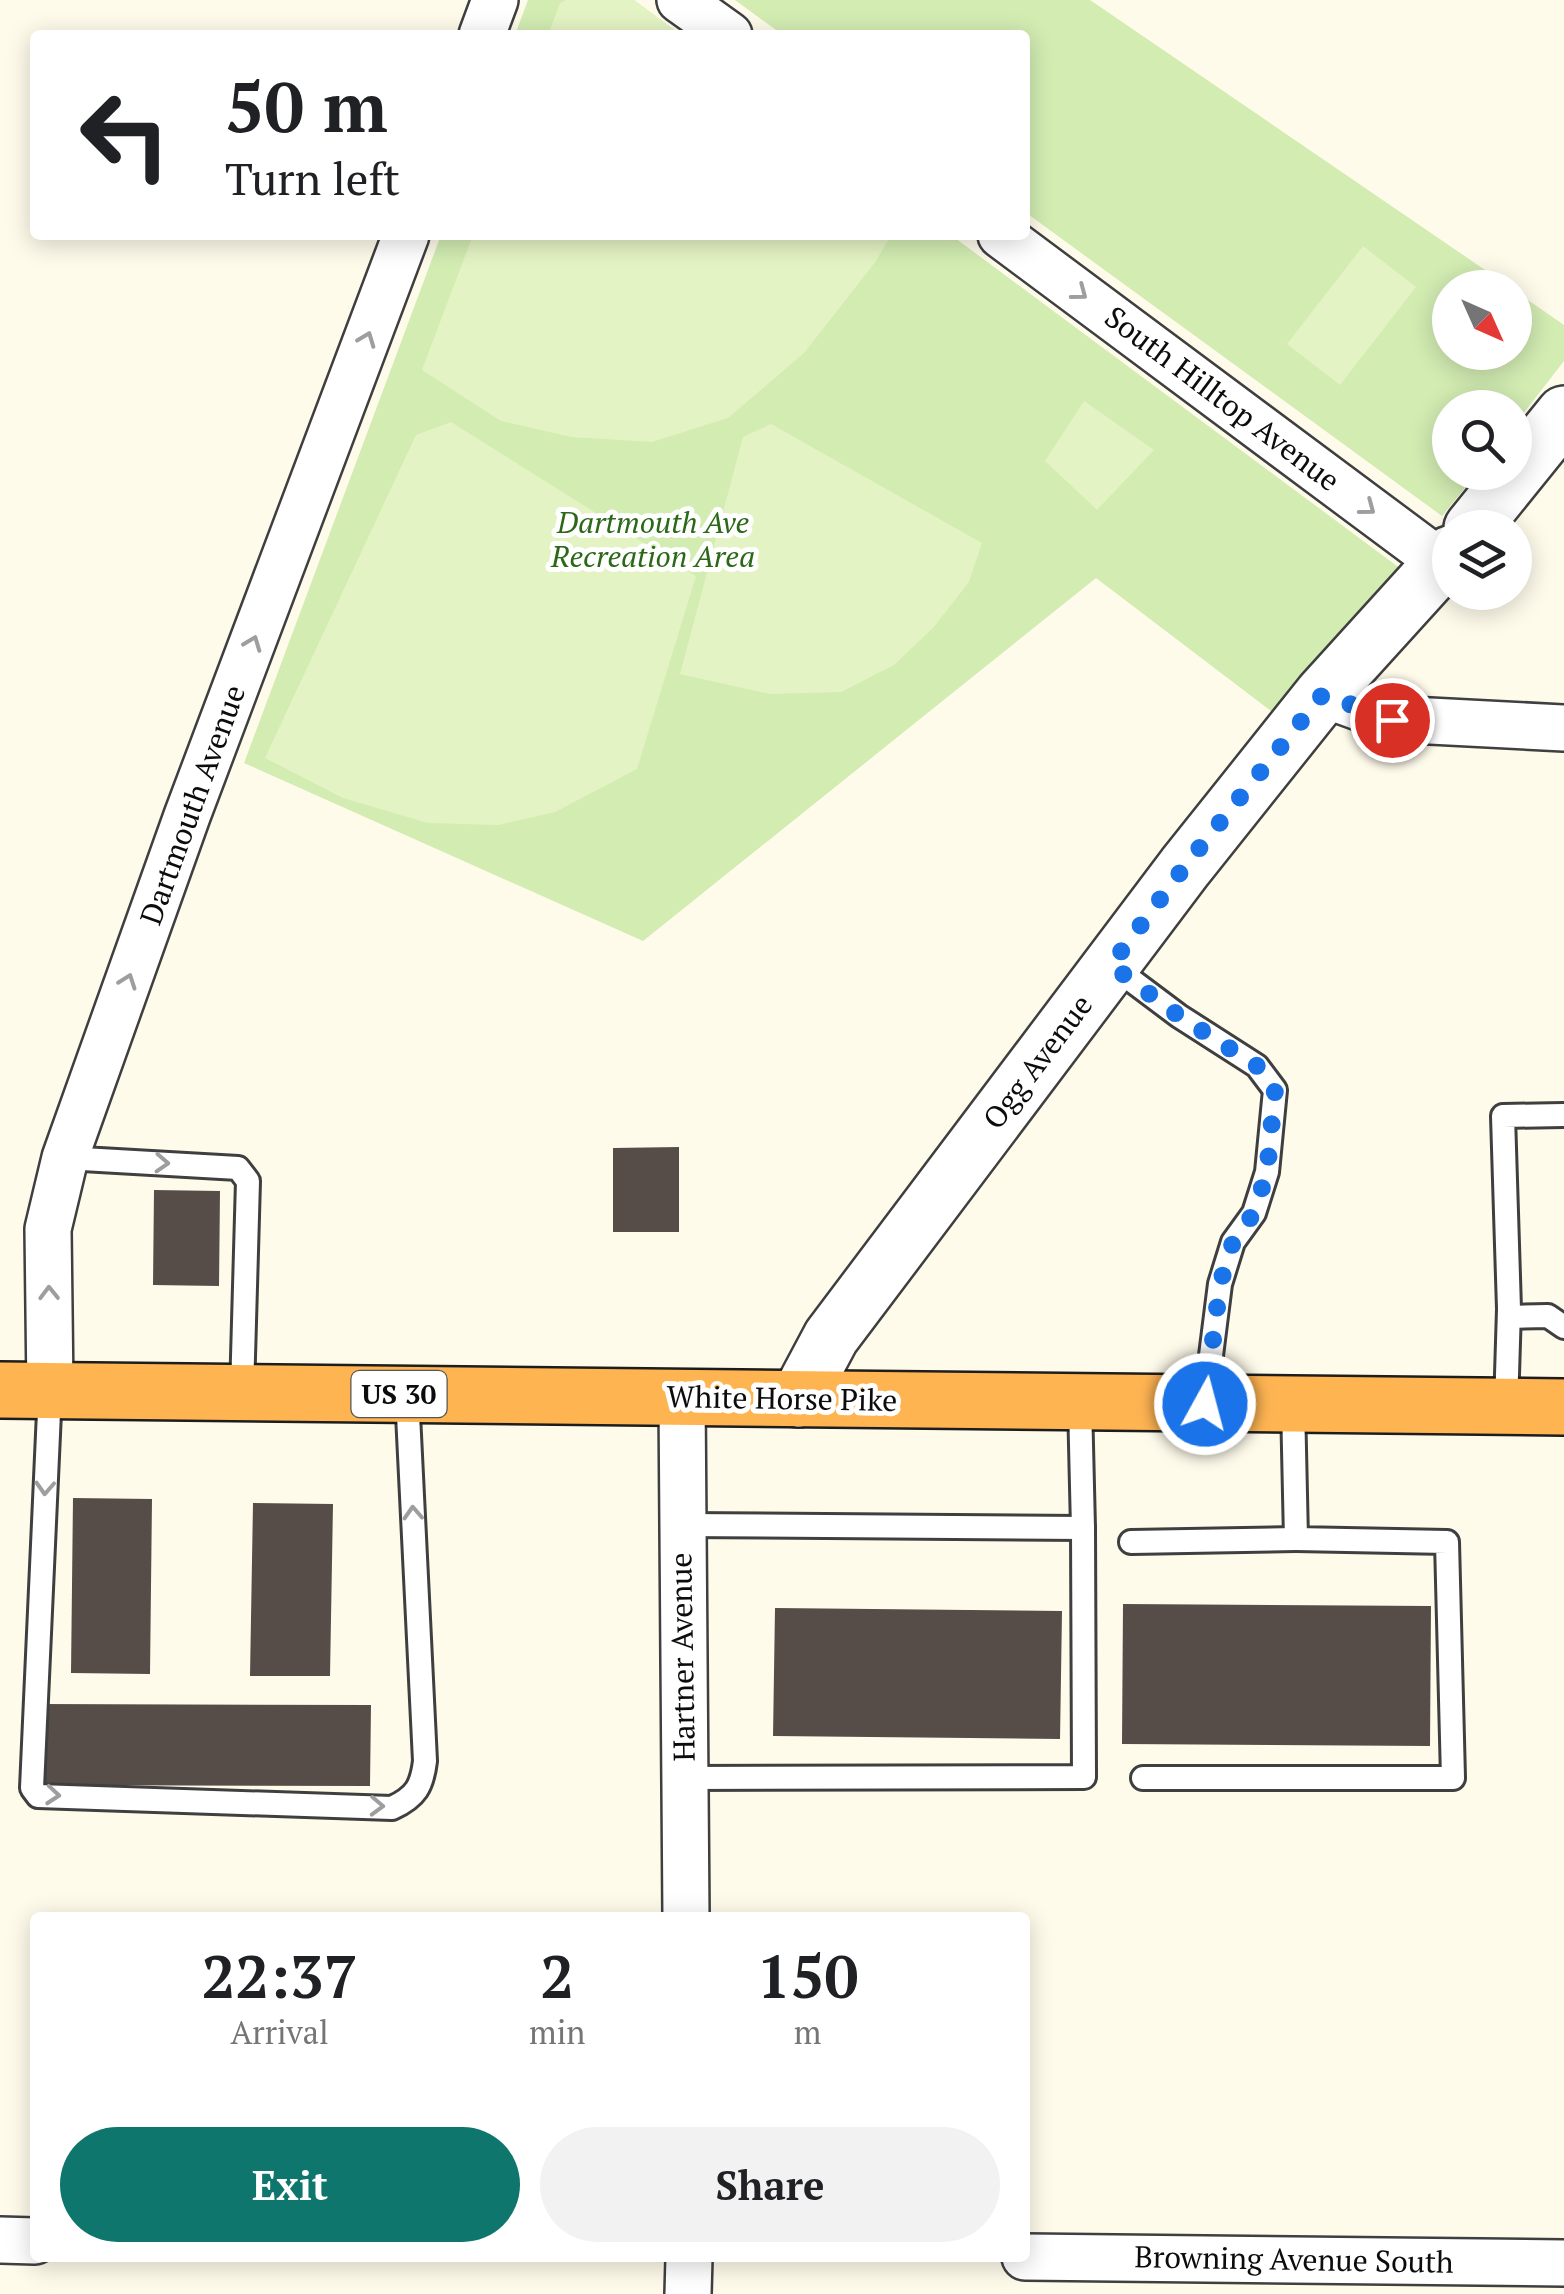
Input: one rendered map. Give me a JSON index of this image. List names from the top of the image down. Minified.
{"streets":{"highway":["US 30","White Horse Pike"],"street":["South Hilltop Avenue","Dartmouth Avenue","Ogg Avenue","Hartner Avenue","Browning Avenue South"]},"crossings":[["Dartmouth Avenue","White Horse Pike"],["Ogg Avenue","White Horse Pike"],["White Horse Pike","Hartner Avenue"]],"one_way":["South Hilltop Avenue","Dartmouth Avenue"],"parks":["Dartmouth Ave Recreation Area"],"north":"bottom right","page":{"turn":["50 m","Turn left"],"eta":["22:37","Arrival","2","min","150","m"],"buttons":["Exit","Share"]}}
